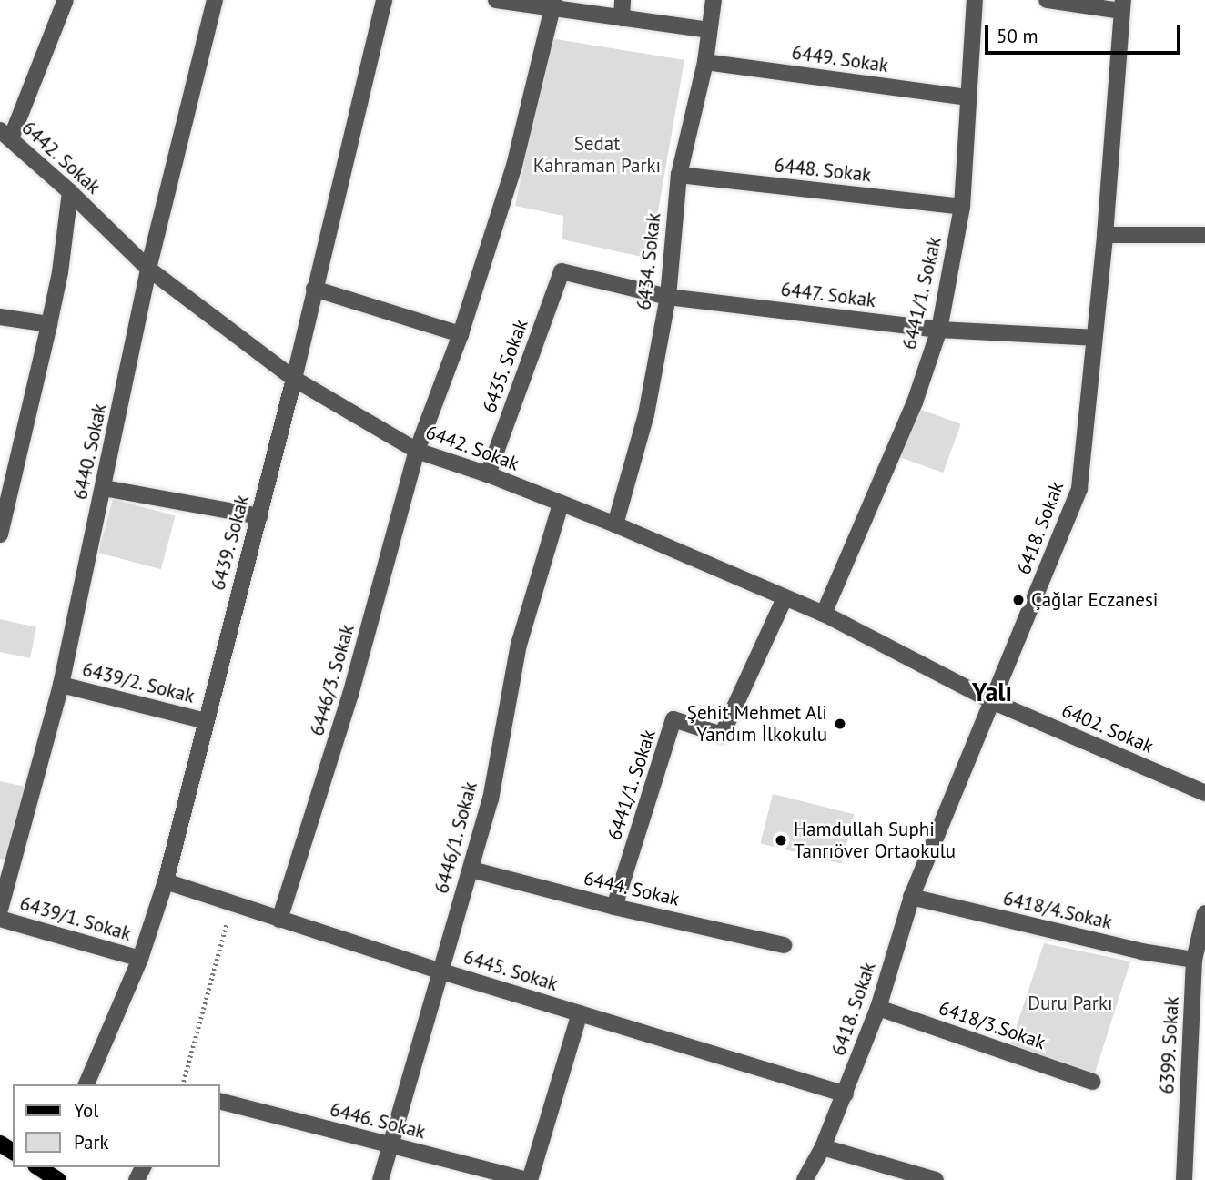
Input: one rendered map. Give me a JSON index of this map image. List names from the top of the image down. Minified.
{"streets":{"street":["6449. Sokak","6442. Sokak","6448. Sokak","6434. Sokak","6441/1. Sokak","6447. Sokak","6435. Sokak","6440. Sokak","6418. Sokak","6439. Sokak","6446/3. Sokak","6439/2. Sokak","6402. Sokak","6446/1. Sokak","6444. Sokak","6418/4.Sokak","6439/1. Sokak","6445. Sokak","6418/3.Sokak","6399. Sokak","6446. Sokak"]},"crossings":[["6449. Sokak","6434. Sokak"],["6449. Sokak","6441/1. Sokak"],["6442. Sokak","6434. Sokak"],["6442. Sokak","6441/1. Sokak"],["6442. Sokak","6435. Sokak"],["6442. Sokak","6440. Sokak"],["6442. Sokak","6418. Sokak"],["6442. Sokak","6439. Sokak"],["6442. Sokak","6446/3. Sokak"],["6442. Sokak","6402. Sokak"],["6442. Sokak","6446/1. Sokak"],["6448. Sokak","6434. Sokak"],["6448. Sokak","6441/1. Sokak"],["6434. Sokak","6447. Sokak"],["6441/1. Sokak","6447. Sokak"],["6441/1. Sokak","6444. Sokak"],["6447. Sokak","6435. Sokak"],["6447. Sokak","6418. Sokak"],["6440. Sokak","6439/2. Sokak"],["6418. Sokak","6402. Sokak"],["6418. Sokak","6418/4.Sokak"],["6418. Sokak","6445. Sokak"],["6418. Sokak","6418/3.Sokak"],["6439. Sokak","6439/2. Sokak"],["6439. Sokak","6439/1. Sokak"],["6439. Sokak","6445. Sokak"],["6446/3. Sokak","6445. Sokak"],["6446/1. Sokak","6444. Sokak"],["6446/1. Sokak","6445. Sokak"],["6446/1. Sokak","6446. Sokak"],["6418/4.Sokak","6399. Sokak"]],"districts":["Yalı"],"parks":["Sedat Kahraman Parkı","Duru Parkı"],"places":["Çağlar Eczanesi","Şehit Mehmet Ali Yandım İlkokulu","Hamdullah Suphi Tanrıöver Ortaokulu"],"legend":["Yol","Park"],"scale_bar":"50 m"}
